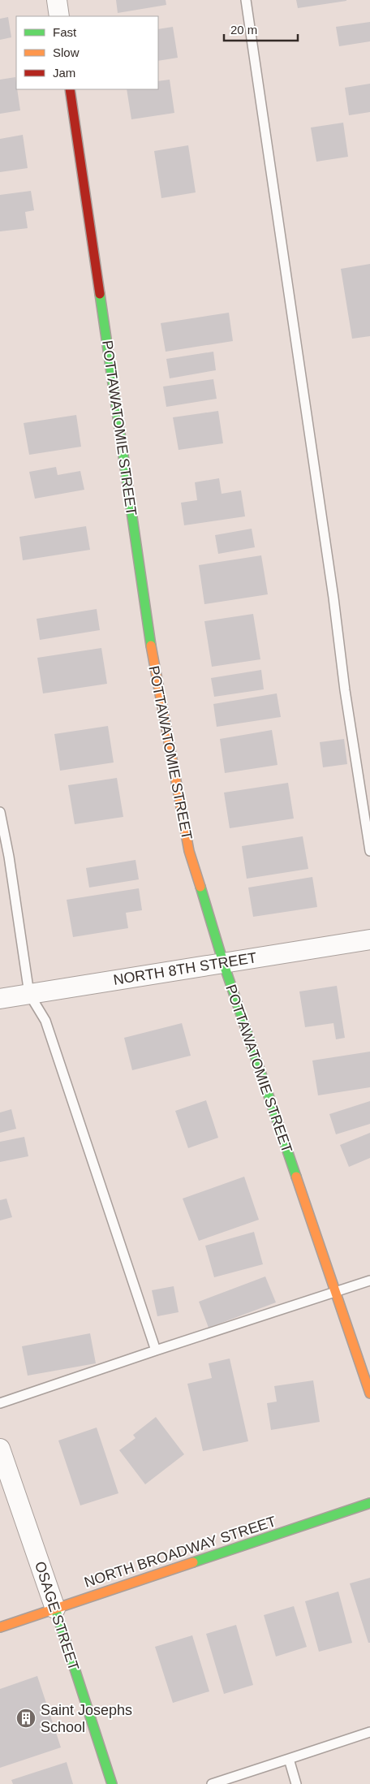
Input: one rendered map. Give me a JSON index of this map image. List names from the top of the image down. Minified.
{"streets":{"street":["POTTAWATOMIE STREET","NORTH 8TH STREET","NORTH BROADWAY STREET","OSAGE STREET"]},"crossings":[["POTTAWATOMIE STREET","NORTH 8TH STREET"],["NORTH BROADWAY STREET","OSAGE STREET"]],"places":{"building":["Saint Josephs School"]},"legend":["Fast","Slow","Jam"],"scale_bar":"20 m"}
